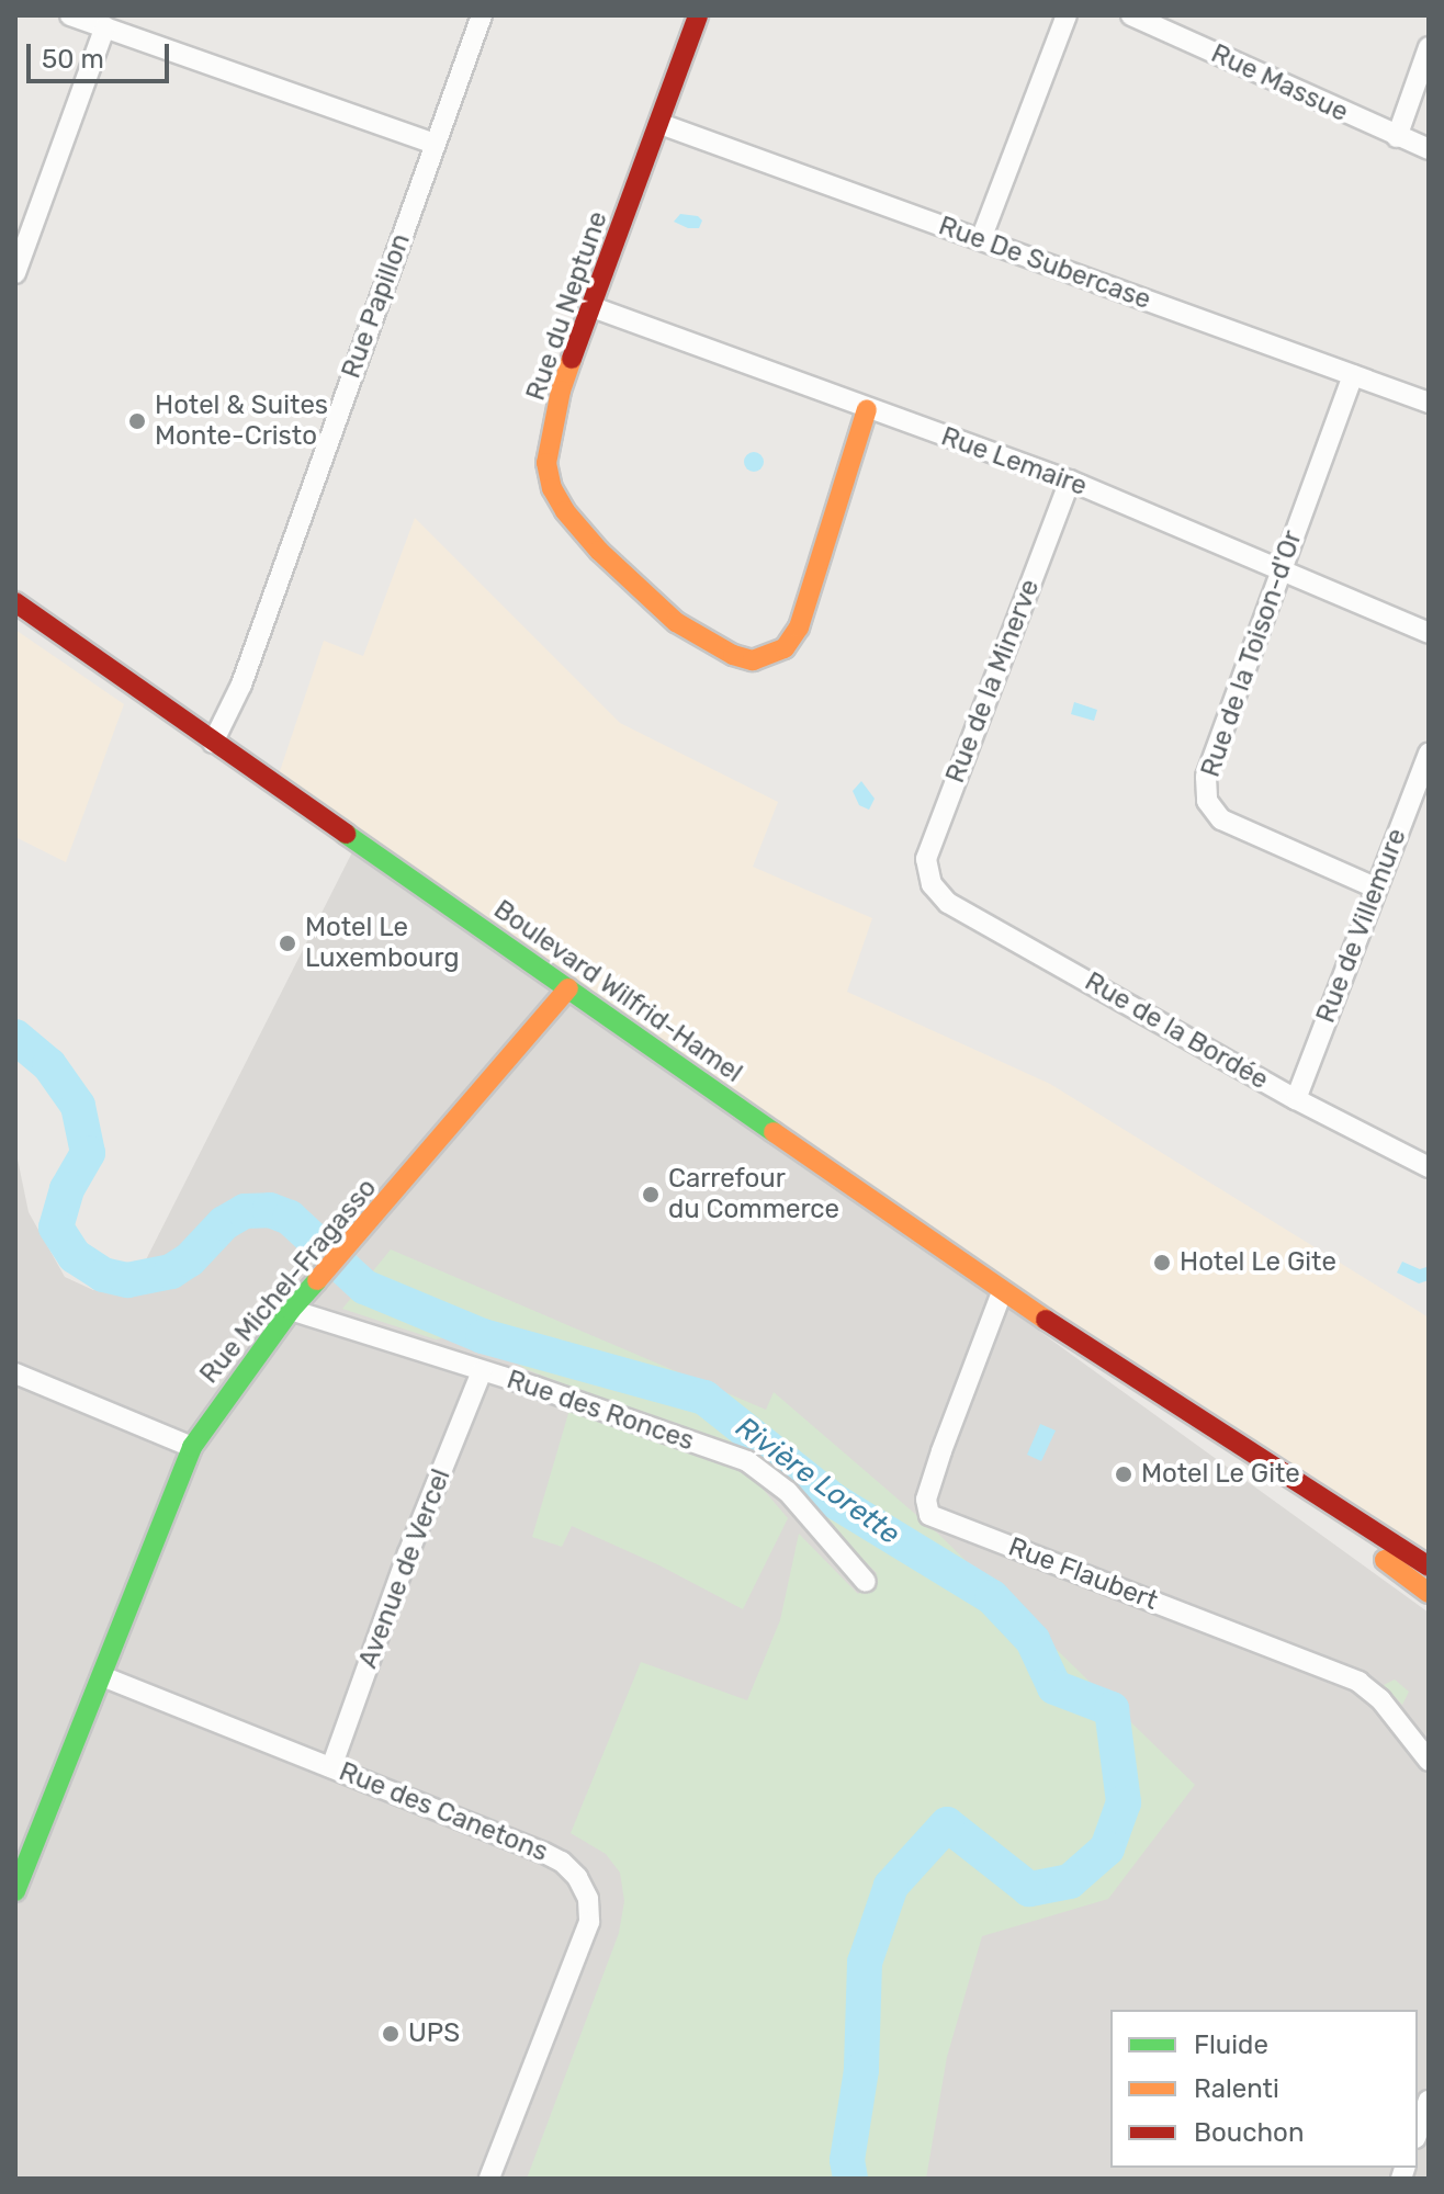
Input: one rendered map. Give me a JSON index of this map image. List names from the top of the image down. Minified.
{"streets":{"street":["Rue Massue","Rue De Subercase","Rue Papillon","Rue du Neptune","Rue Lemaire","Rue de la Toison-d'Or","Rue de la Minerve","Rue de Villemure","Boulevard Wilfrid-Hamel","Rue de la Bordée","Rue Michel-Fragasso","Rue des Ronces","Avenue de Vercel","Rue Flaubert","Rue des Canetons"]},"crossings":[["Rue De Subercase","Rue du Neptune"],["Rue De Subercase","Rue de la Toison-d'Or"],["Rue Papillon","Boulevard Wilfrid-Hamel"],["Rue du Neptune","Rue Lemaire"],["Rue Lemaire","Rue de la Toison-d'Or"],["Rue Lemaire","Rue de la Minerve"],["Rue de la Toison-d'Or","Rue de Villemure"],["Rue de la Minerve","Rue de la Bordée"],["Rue de Villemure","Rue de la Bordée"],["Boulevard Wilfrid-Hamel","Rue Michel-Fragasso"],["Boulevard Wilfrid-Hamel","Rue Flaubert"],["Rue Michel-Fragasso","Rue des Ronces"],["Rue Michel-Fragasso","Rue des Canetons"],["Rue des Ronces","Avenue de Vercel"],["Avenue de Vercel","Rue des Canetons"]],"water":["Rivière Lorette"],"places":["Hotel & Suites Monte-Cristo","Motel Le Luxembourg","Carrefour du Commerce","Hotel Le Gite","Motel Le Gite","UPS"],"legend":["Fluide","Ralenti","Bouchon"],"scale_bar":"50 m"}
